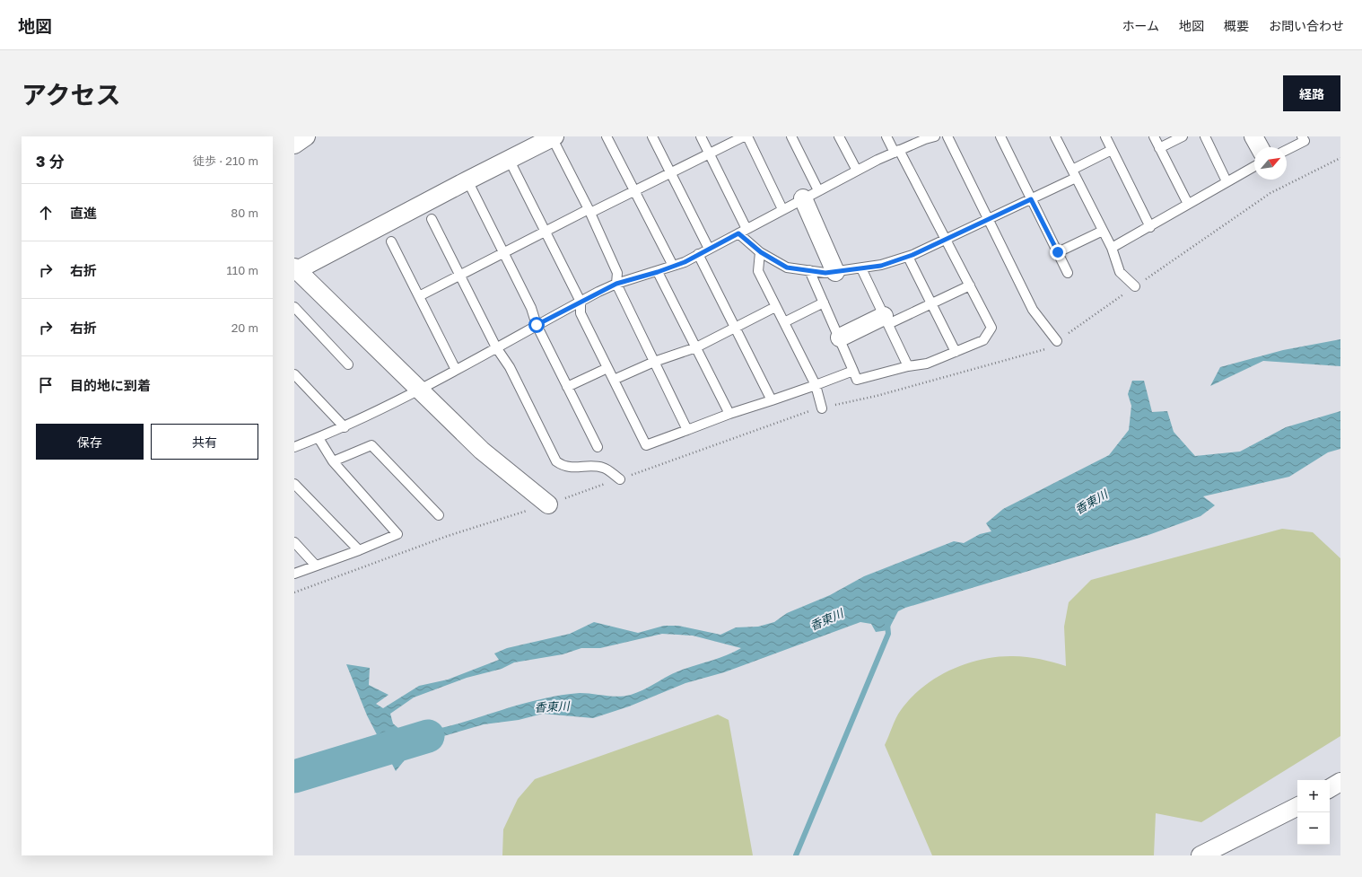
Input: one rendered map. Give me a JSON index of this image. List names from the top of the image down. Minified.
{"water":["香東川"],"north":"top right","page":{"header":"地図","nav":["ホーム","地図","概要","お問い合わせ"],"title":"アクセス","buttons":["経路",["保存","共有"]],"heading":["3 分","徒歩 · 210 m"],"list":[["直進","80 m"],["右折","110 m"],["右折","20 m"],"目的地に到着"],"map_buttons":["+","−"]}}
